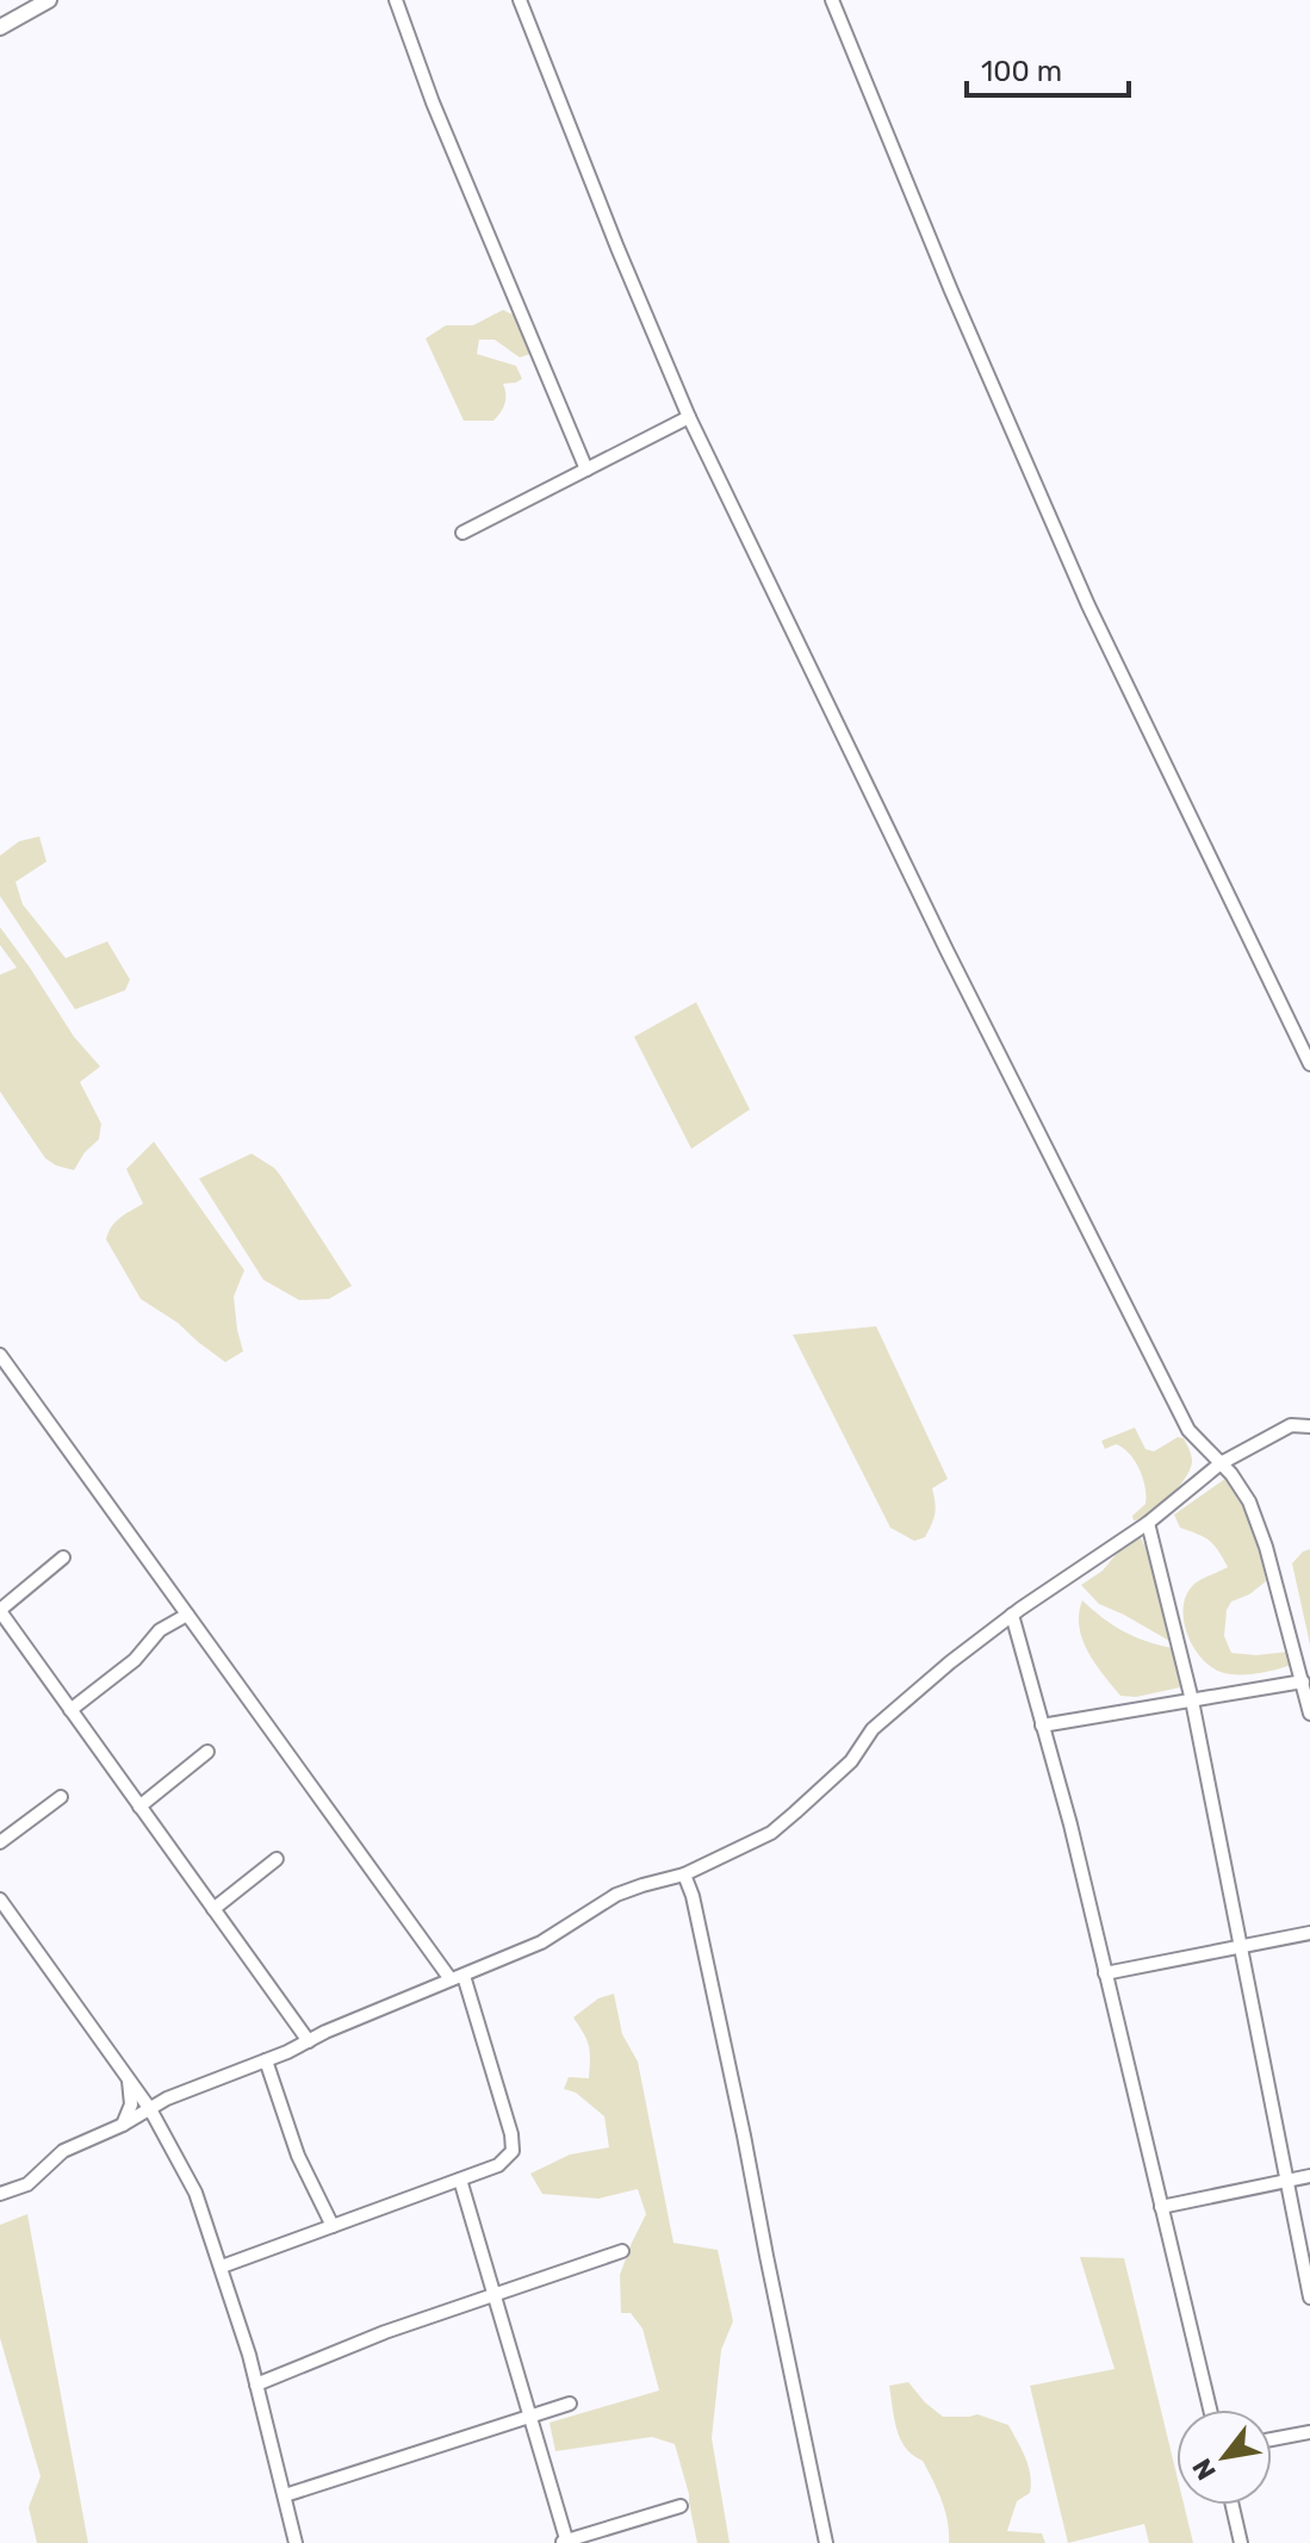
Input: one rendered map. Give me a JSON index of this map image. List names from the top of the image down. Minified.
{"scale_bar":"100 m","north":"bottom left"}
